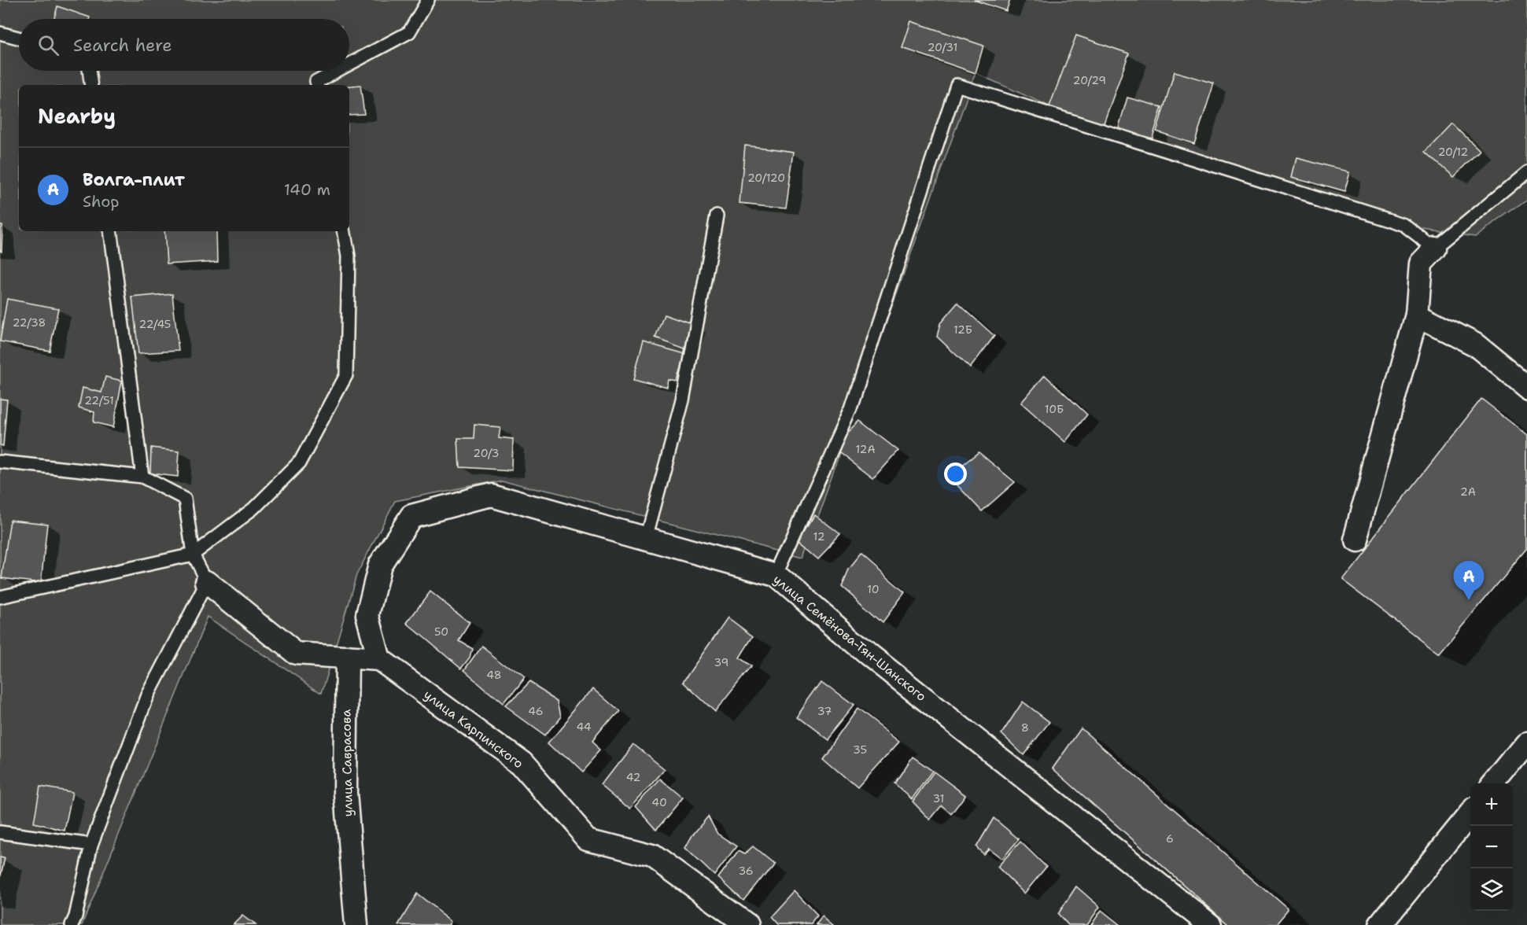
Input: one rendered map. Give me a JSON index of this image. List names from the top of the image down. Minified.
{"streets":{"street":["улица Семёнова-Тян-Шанского","улица Карпинского","улица Саврасова"]},"crossings":[["улица Семёнова-Тян-Шанского","улица Карпинского"]],"house_numbers":["20/31","20/29","20/12","20/120","22/38","22/45","12Б","22/51","10Б","12А","20/3","2А","12","10","50","39","48","46","37","44","8","35","42","31","40","6","36"],"page":{"search":"Search here","heading":"Nearby","list":[{"mark":"A","name":"Волга-плит","note":"Shop","value":"140 m"}],"pins":"A","map_buttons":["+","−"]}}
